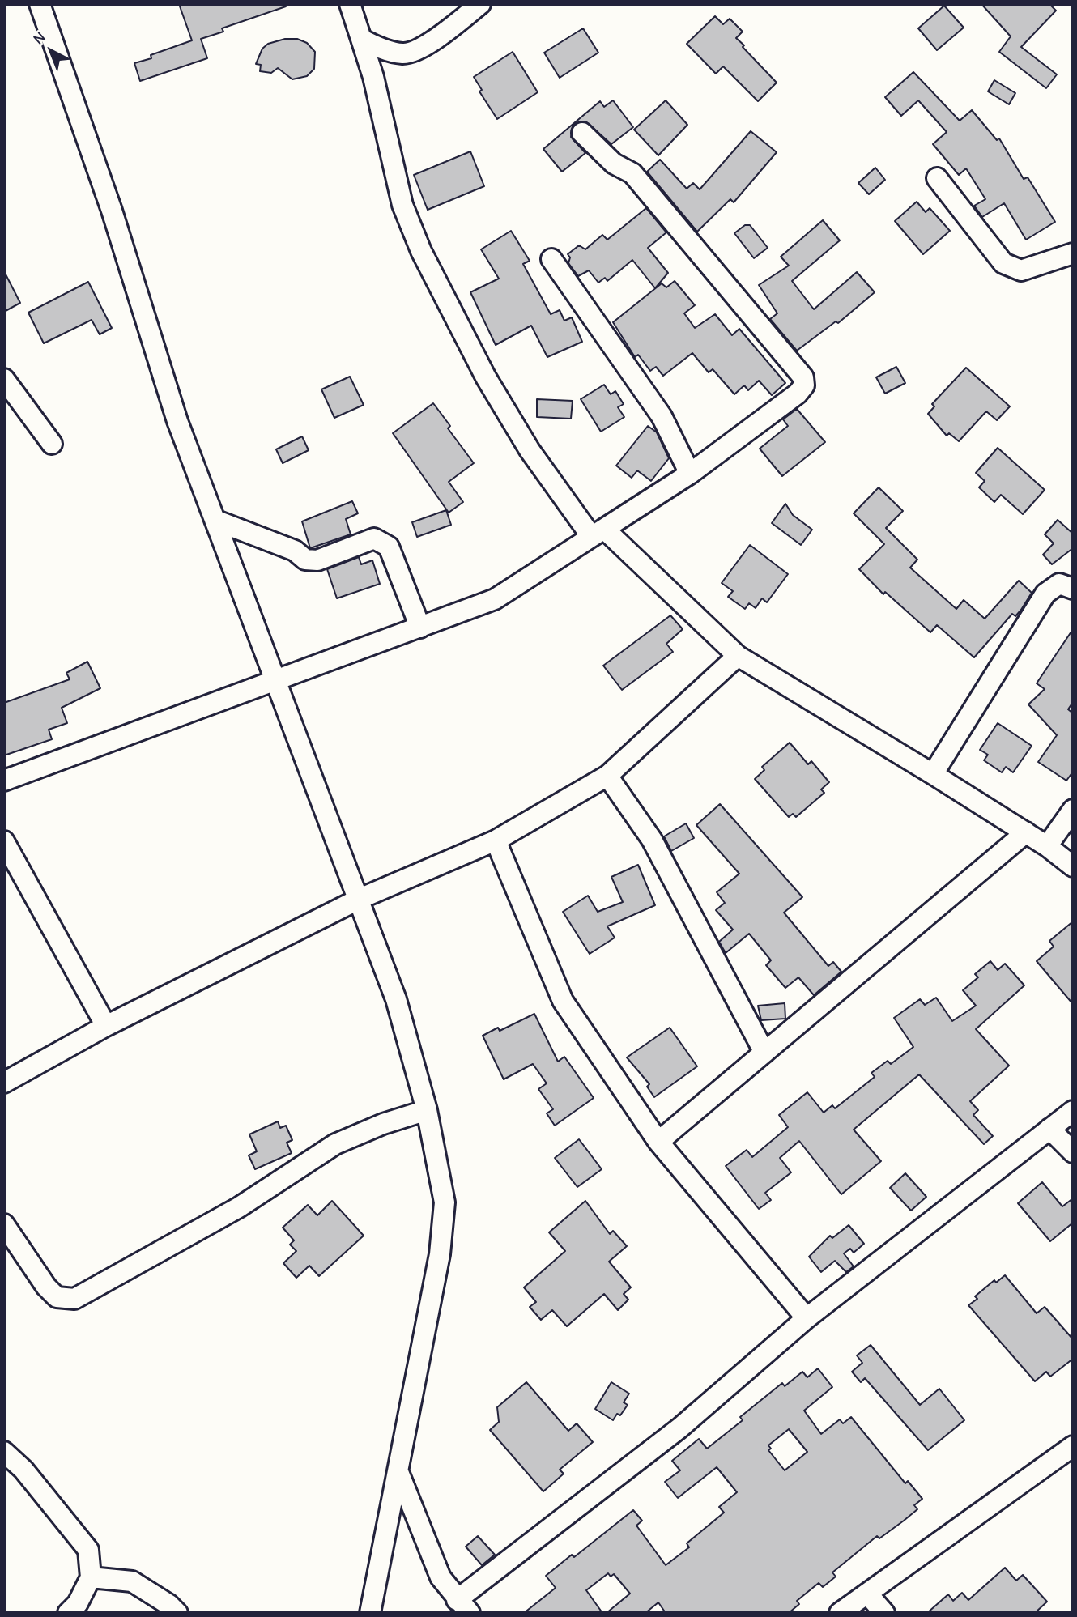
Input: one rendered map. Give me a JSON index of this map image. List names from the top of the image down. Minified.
{"north":"top left"}
